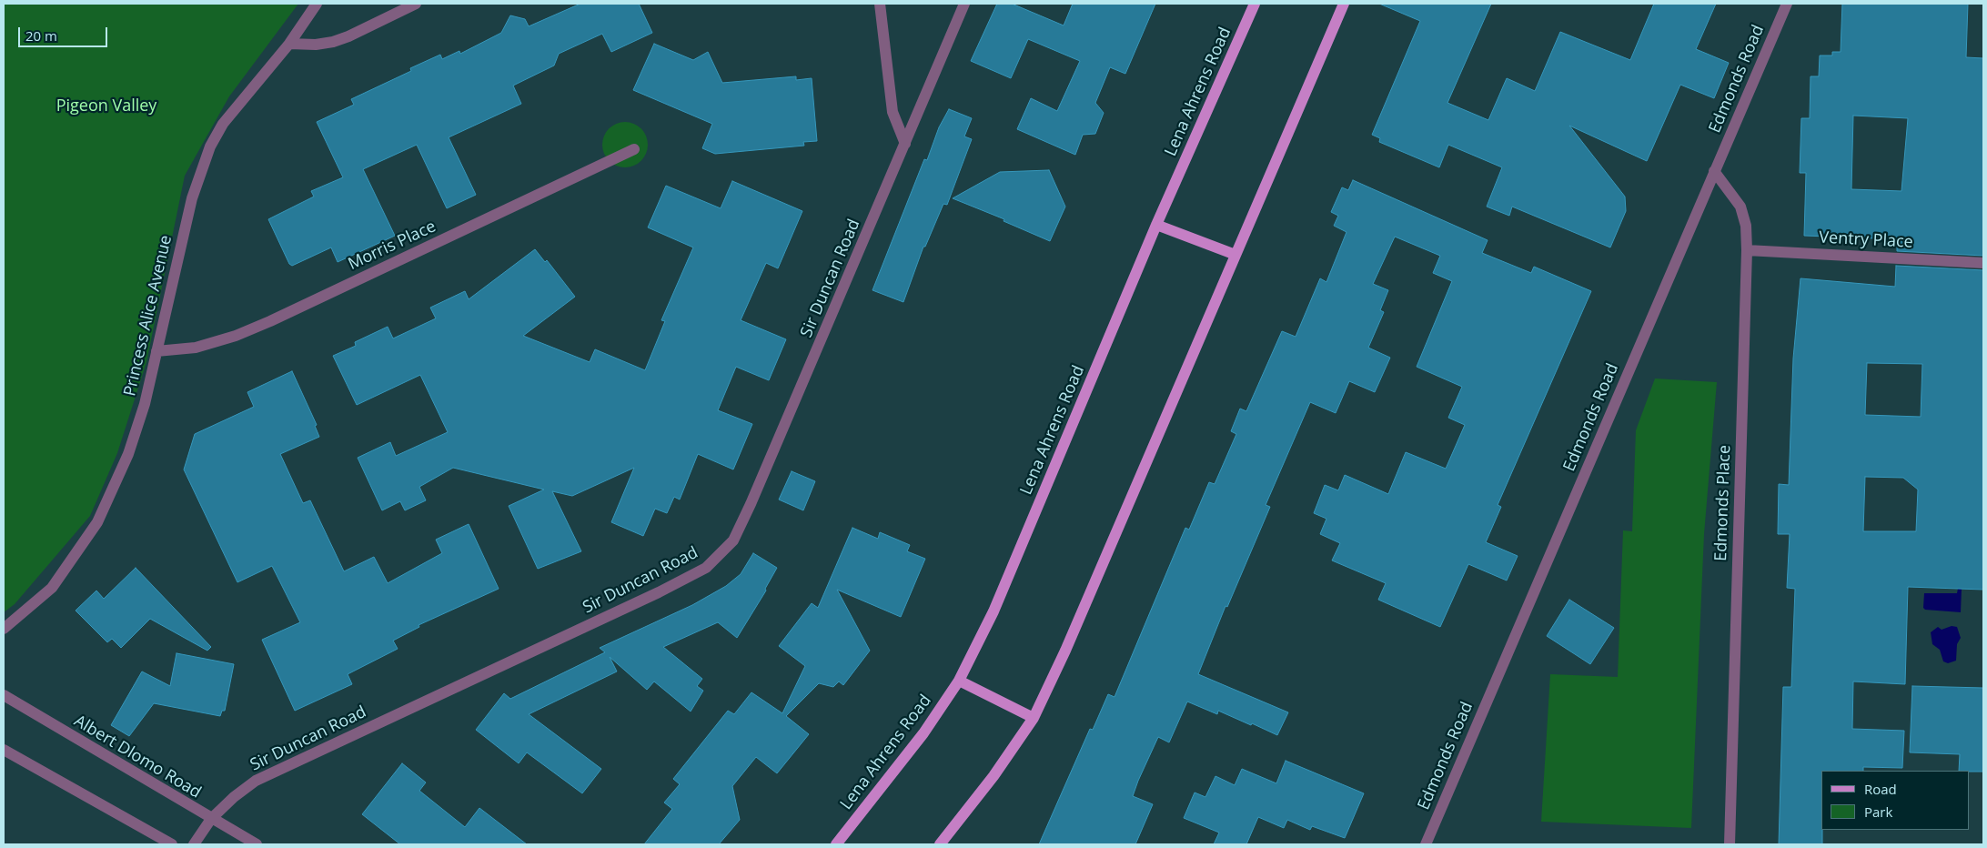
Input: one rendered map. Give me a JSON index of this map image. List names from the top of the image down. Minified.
{"streets":{"main road":["Lena Ahrens Road"],"street":["Edmonds Road","Ventry Place","Morris Place","Sir Duncan Road","Princess Alice Avenue","Edmonds Place","Albert Dlomo Road"]},"crossings":[["Edmonds Road","Edmonds Place"],["Ventry Place","Edmonds Place"],["Morris Place","Princess Alice Avenue"],["Sir Duncan Road","Albert Dlomo Road"]],"parks":["Pigeon Valley"],"legend":["Road","Park"],"scale_bar":"20 m"}
